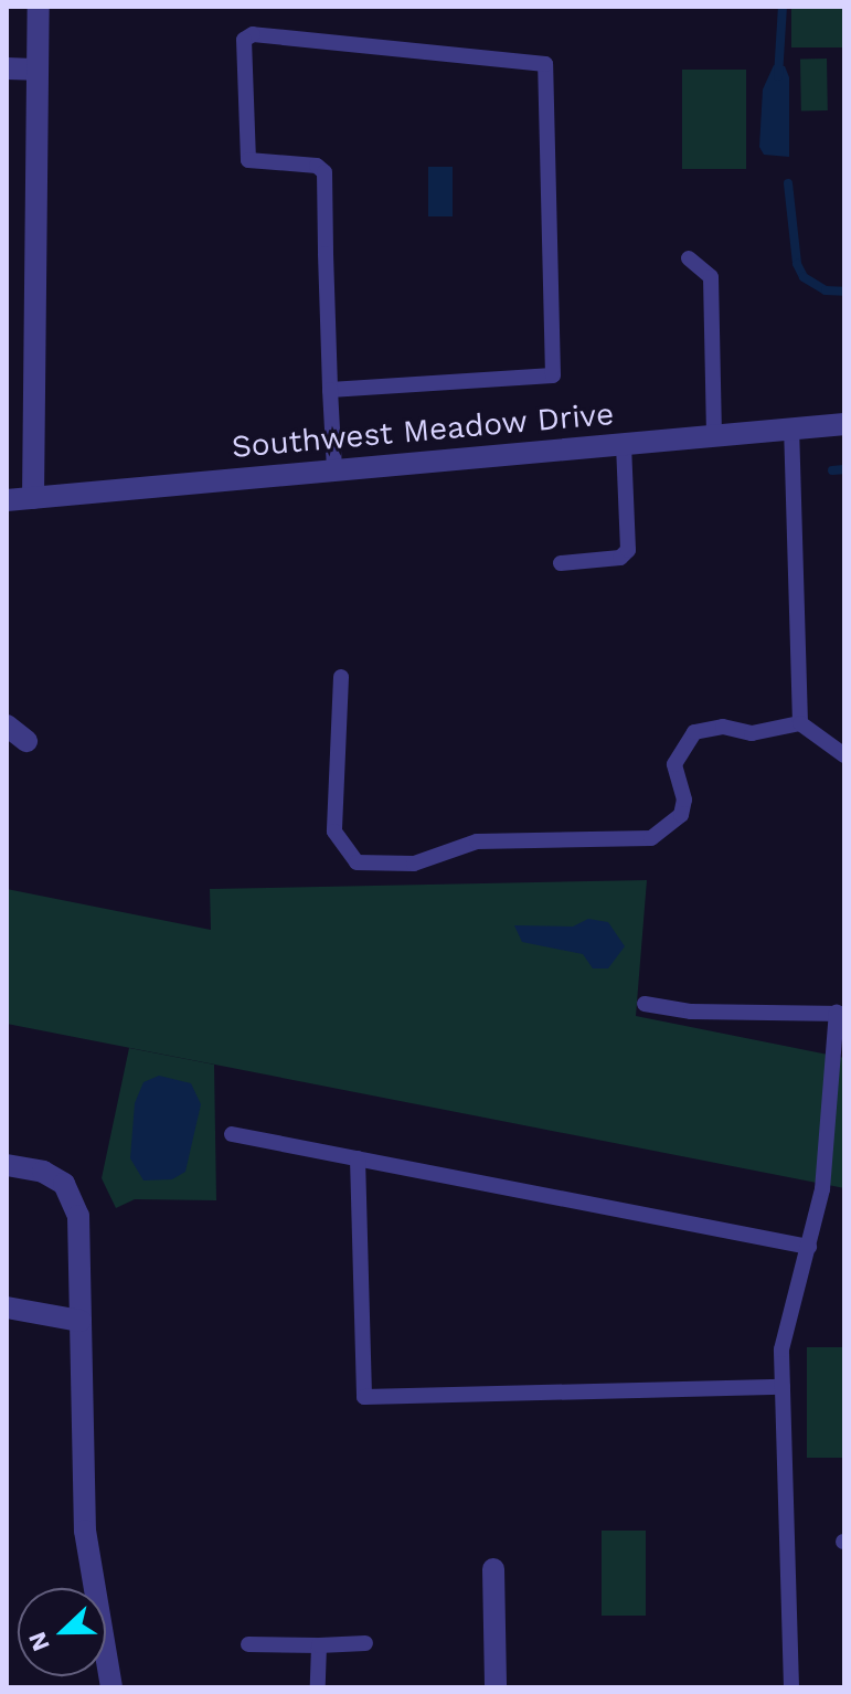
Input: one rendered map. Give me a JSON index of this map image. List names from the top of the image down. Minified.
{"streets":{"street":["Southwest Meadow Drive"]},"north":"left"}
